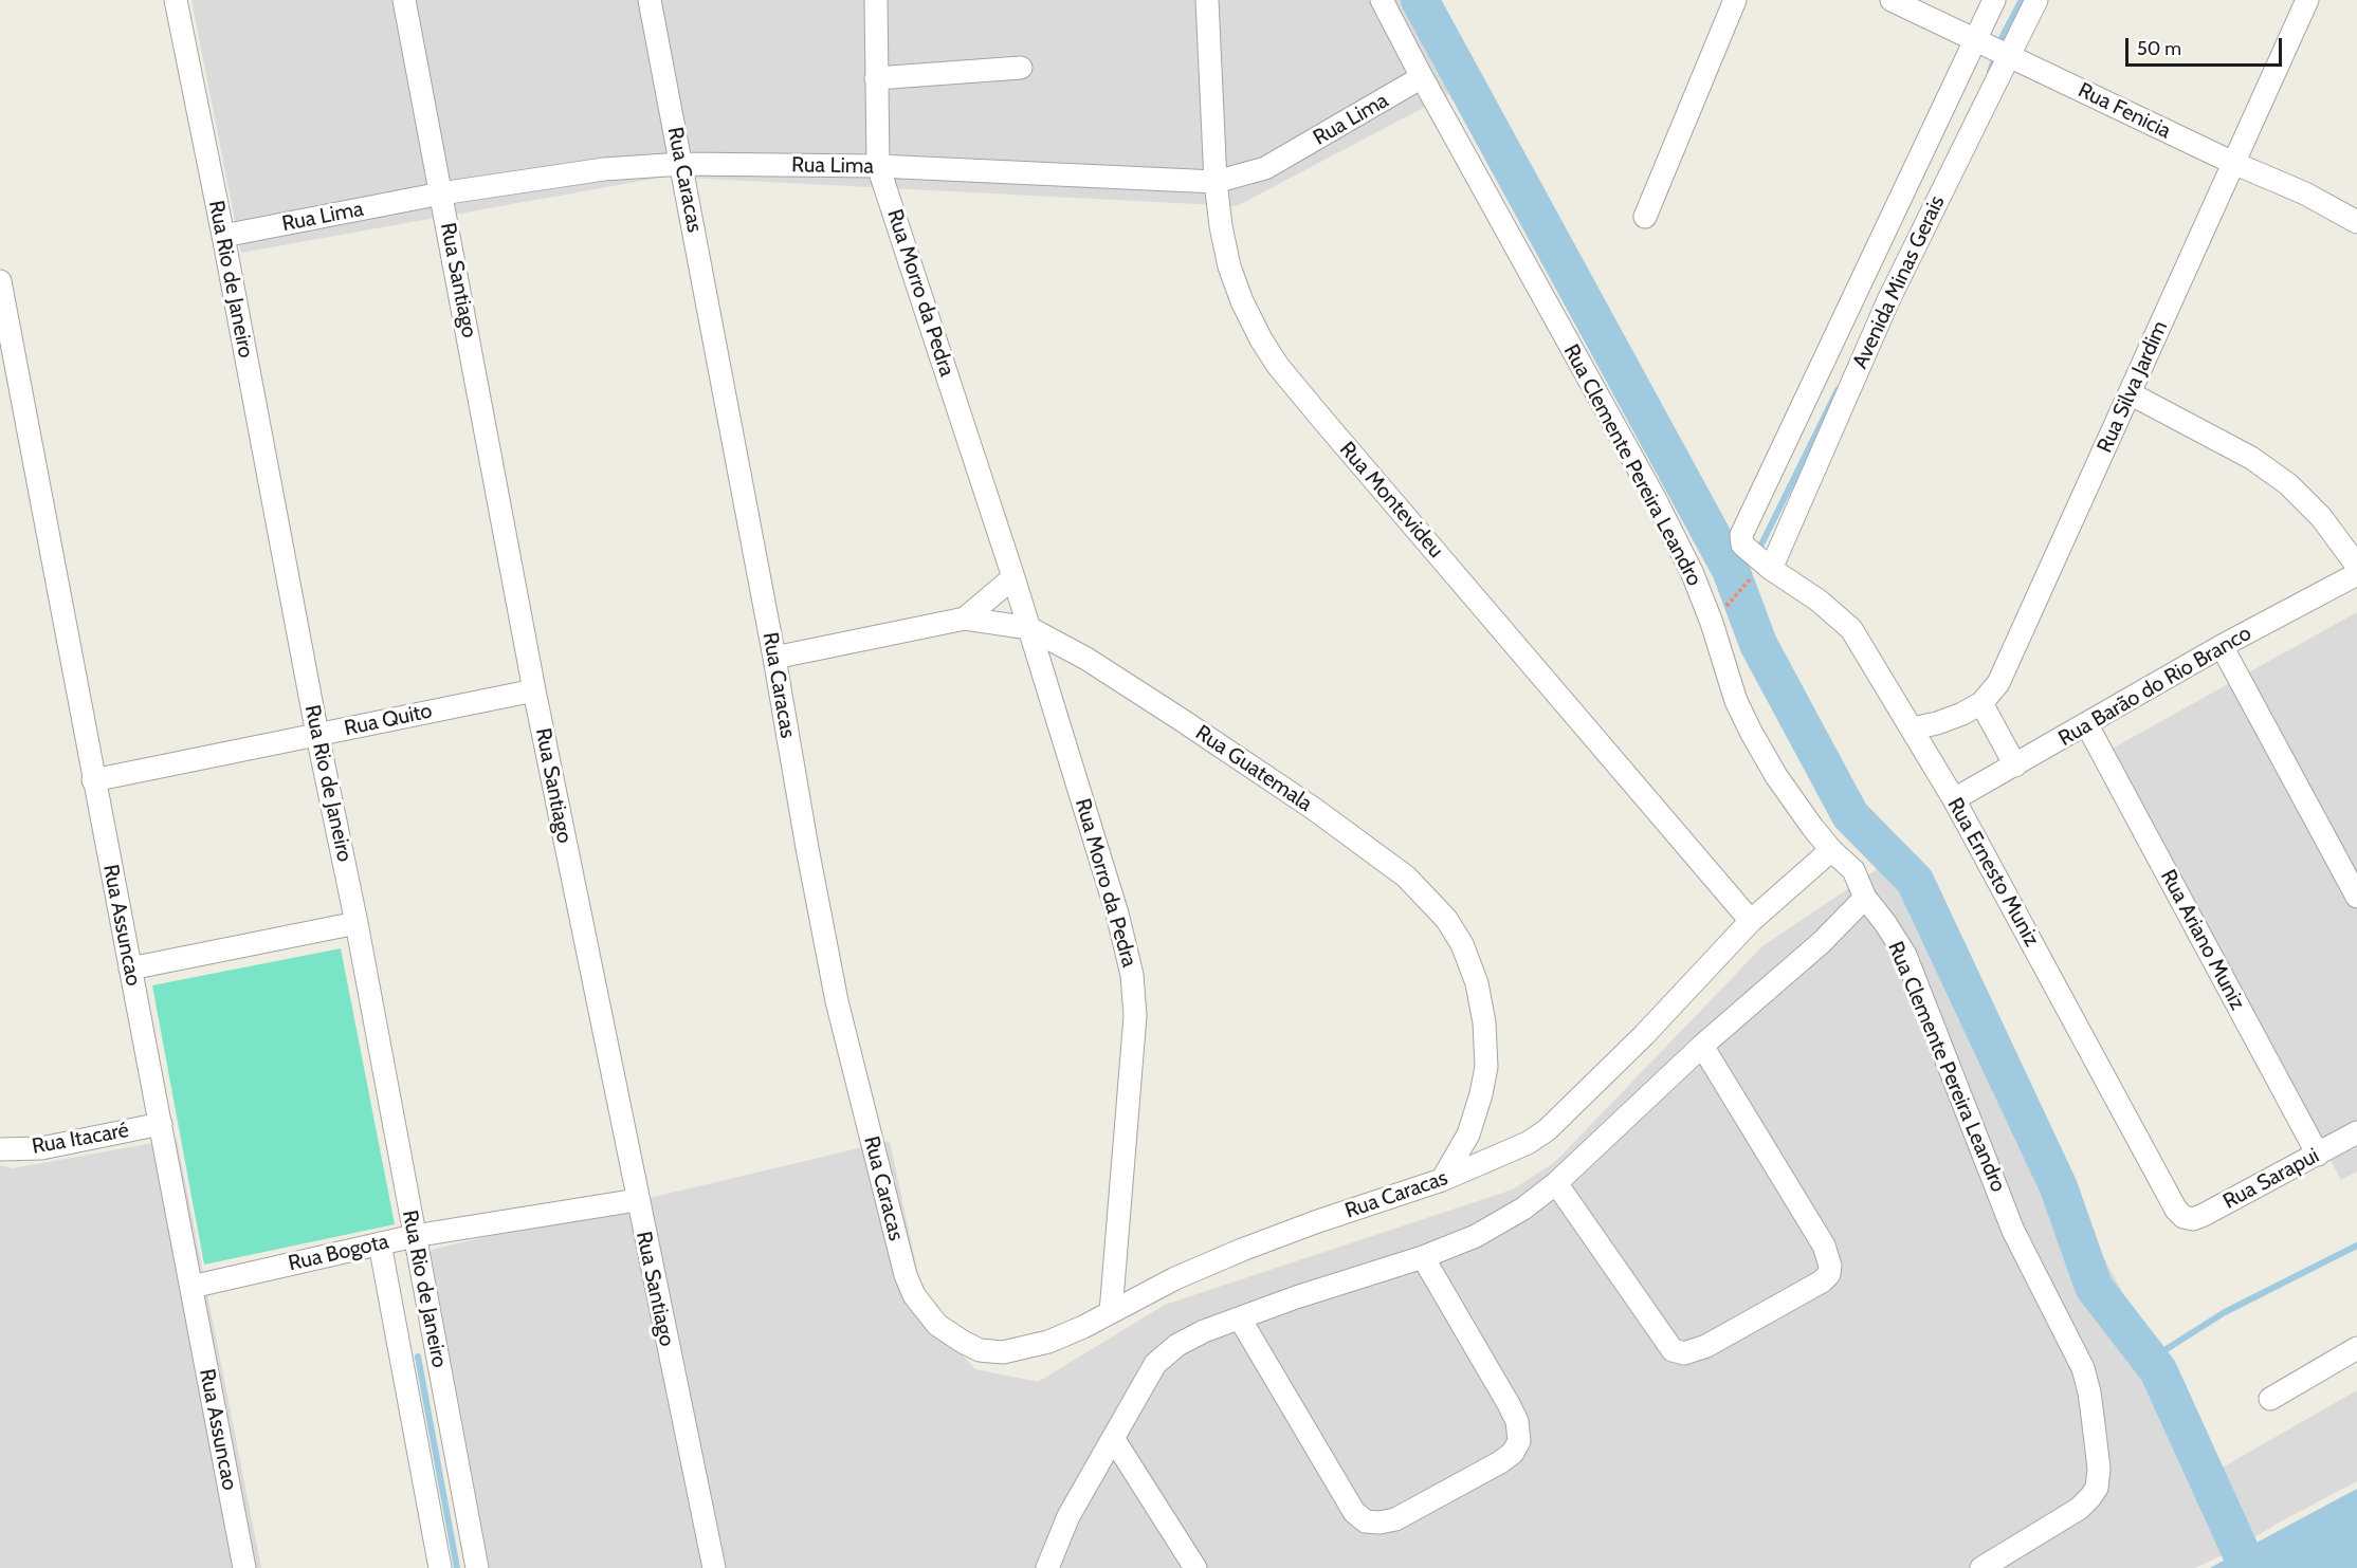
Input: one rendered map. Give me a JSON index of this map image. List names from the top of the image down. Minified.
{"streets":{"street":["Rua Fenicia","Rua Lima","Rua Caracas","Rua Rio de Janeiro","Rua Santiago","Avenida Minas Gerais","Rua Morro da Pedra","Rua Silva Jardim","Rua Clemente Pereira Leandro","Rua Montevideu","Rua Barão do Rio Branco","Rua Quito","Rua Guatemala","Rua Ernesto Muniz","Rua Assuncao","Rua Ariano Muniz","Rua Itacaré","Rua Sarapui","Rua Bogota"]},"crossings":[["Rua Fenicia","Avenida Minas Gerais"],["Rua Fenicia","Rua Silva Jardim"],["Rua Lima","Rua Caracas"],["Rua Lima","Rua Rio de Janeiro"],["Rua Lima","Rua Santiago"],["Rua Lima","Rua Morro da Pedra"],["Rua Lima","Rua Clemente Pereira Leandro"],["Rua Lima","Rua Montevideu"],["Rua Caracas","Rua Morro da Pedra"],["Rua Caracas","Rua Clemente Pereira Leandro"],["Rua Caracas","Rua Montevideu"],["Rua Caracas","Rua Guatemala"],["Rua Rio de Janeiro","Rua Quito"],["Rua Rio de Janeiro","Rua Bogota"],["Rua Santiago","Rua Quito"],["Rua Santiago","Rua Bogota"],["Avenida Minas Gerais","Rua Ernesto Muniz"],["Rua Morro da Pedra","Rua Guatemala"],["Rua Silva Jardim","Rua Ernesto Muniz"],["Rua Barão do Rio Branco","Rua Ernesto Muniz"],["Rua Barão do Rio Branco","Rua Ariano Muniz"],["Rua Quito","Rua Assuncao"],["Rua Ernesto Muniz","Rua Sarapui"],["Rua Assuncao","Rua Itacaré"],["Rua Assuncao","Rua Bogota"],["Rua Ariano Muniz","Rua Sarapui"]],"scale_bar":"50 m"}
